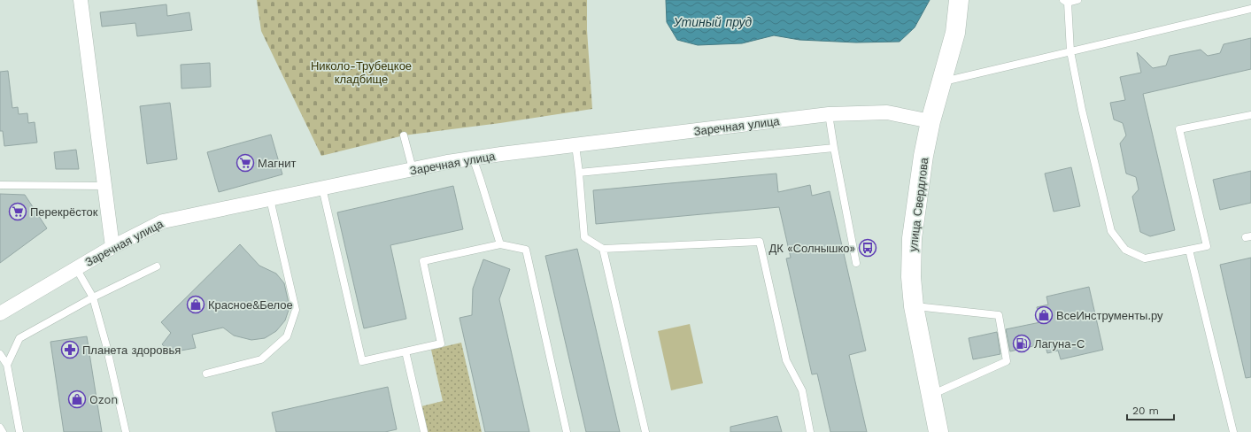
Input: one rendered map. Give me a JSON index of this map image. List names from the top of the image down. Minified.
{"streets":{"main road":["улица Свердлова"],"street":["Заречная улица"]},"crossings":[["Заречная улица","улица Свердлова"]],"water":["Утиный пруд"],"parks":["Николо-Трубецкое кладбище"],"places":{"supermarket":["Магнит","Перекрёсток"],"bus stop":["ДК «Солнышко»"],"shop":["Красное&Белое","ВсеИнструменты.ру","Ozon"],"fuel station":["Лагуна-С"],"pharmacy":["Планета здоровья"]},"scale_bar":"20 m"}
